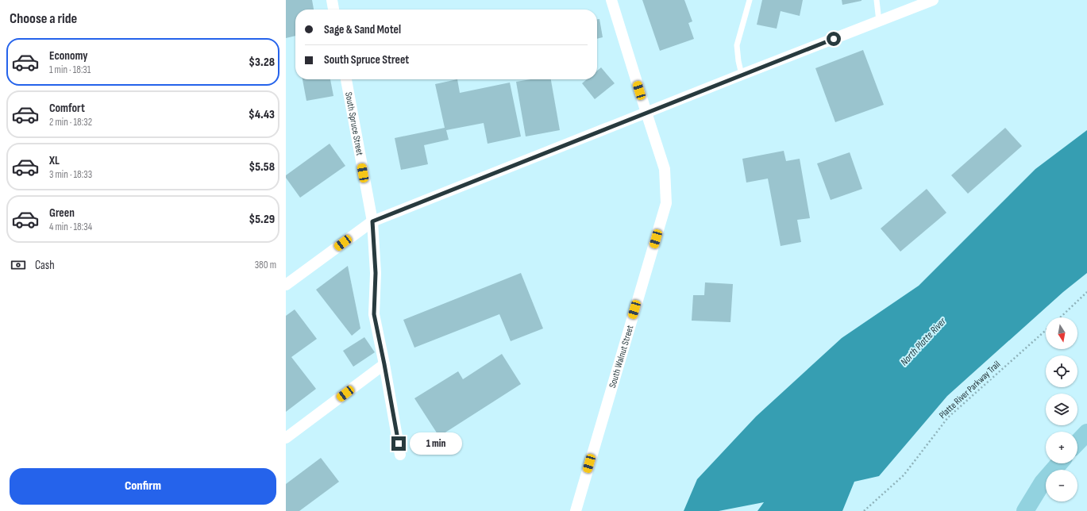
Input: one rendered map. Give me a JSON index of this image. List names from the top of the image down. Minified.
{"streets":{"street":["South Spruce Street","South Walnut Street"],"path":["Platte River Parkway Trail"]},"water":["North Platte River"],"north":"bottom","page":{"heading":"Choose a ride","banner":["Sage & Sand Motel","South Spruce Street"],"list":[{"name":"Economy","note":"1 min · 18:31","value":"$3.28"},{"name":"Comfort","note":"2 min · 18:32","value":"$4.43"},{"name":"XL","note":"3 min · 18:33","value":"$5.58"},{"name":"Green","note":"4 min · 18:34","value":"$5.29"}],"pay":["Cash","380 m"],"map_buttons":["+","−"],"bubble":"1 min","buttons":"Confirm"}}
